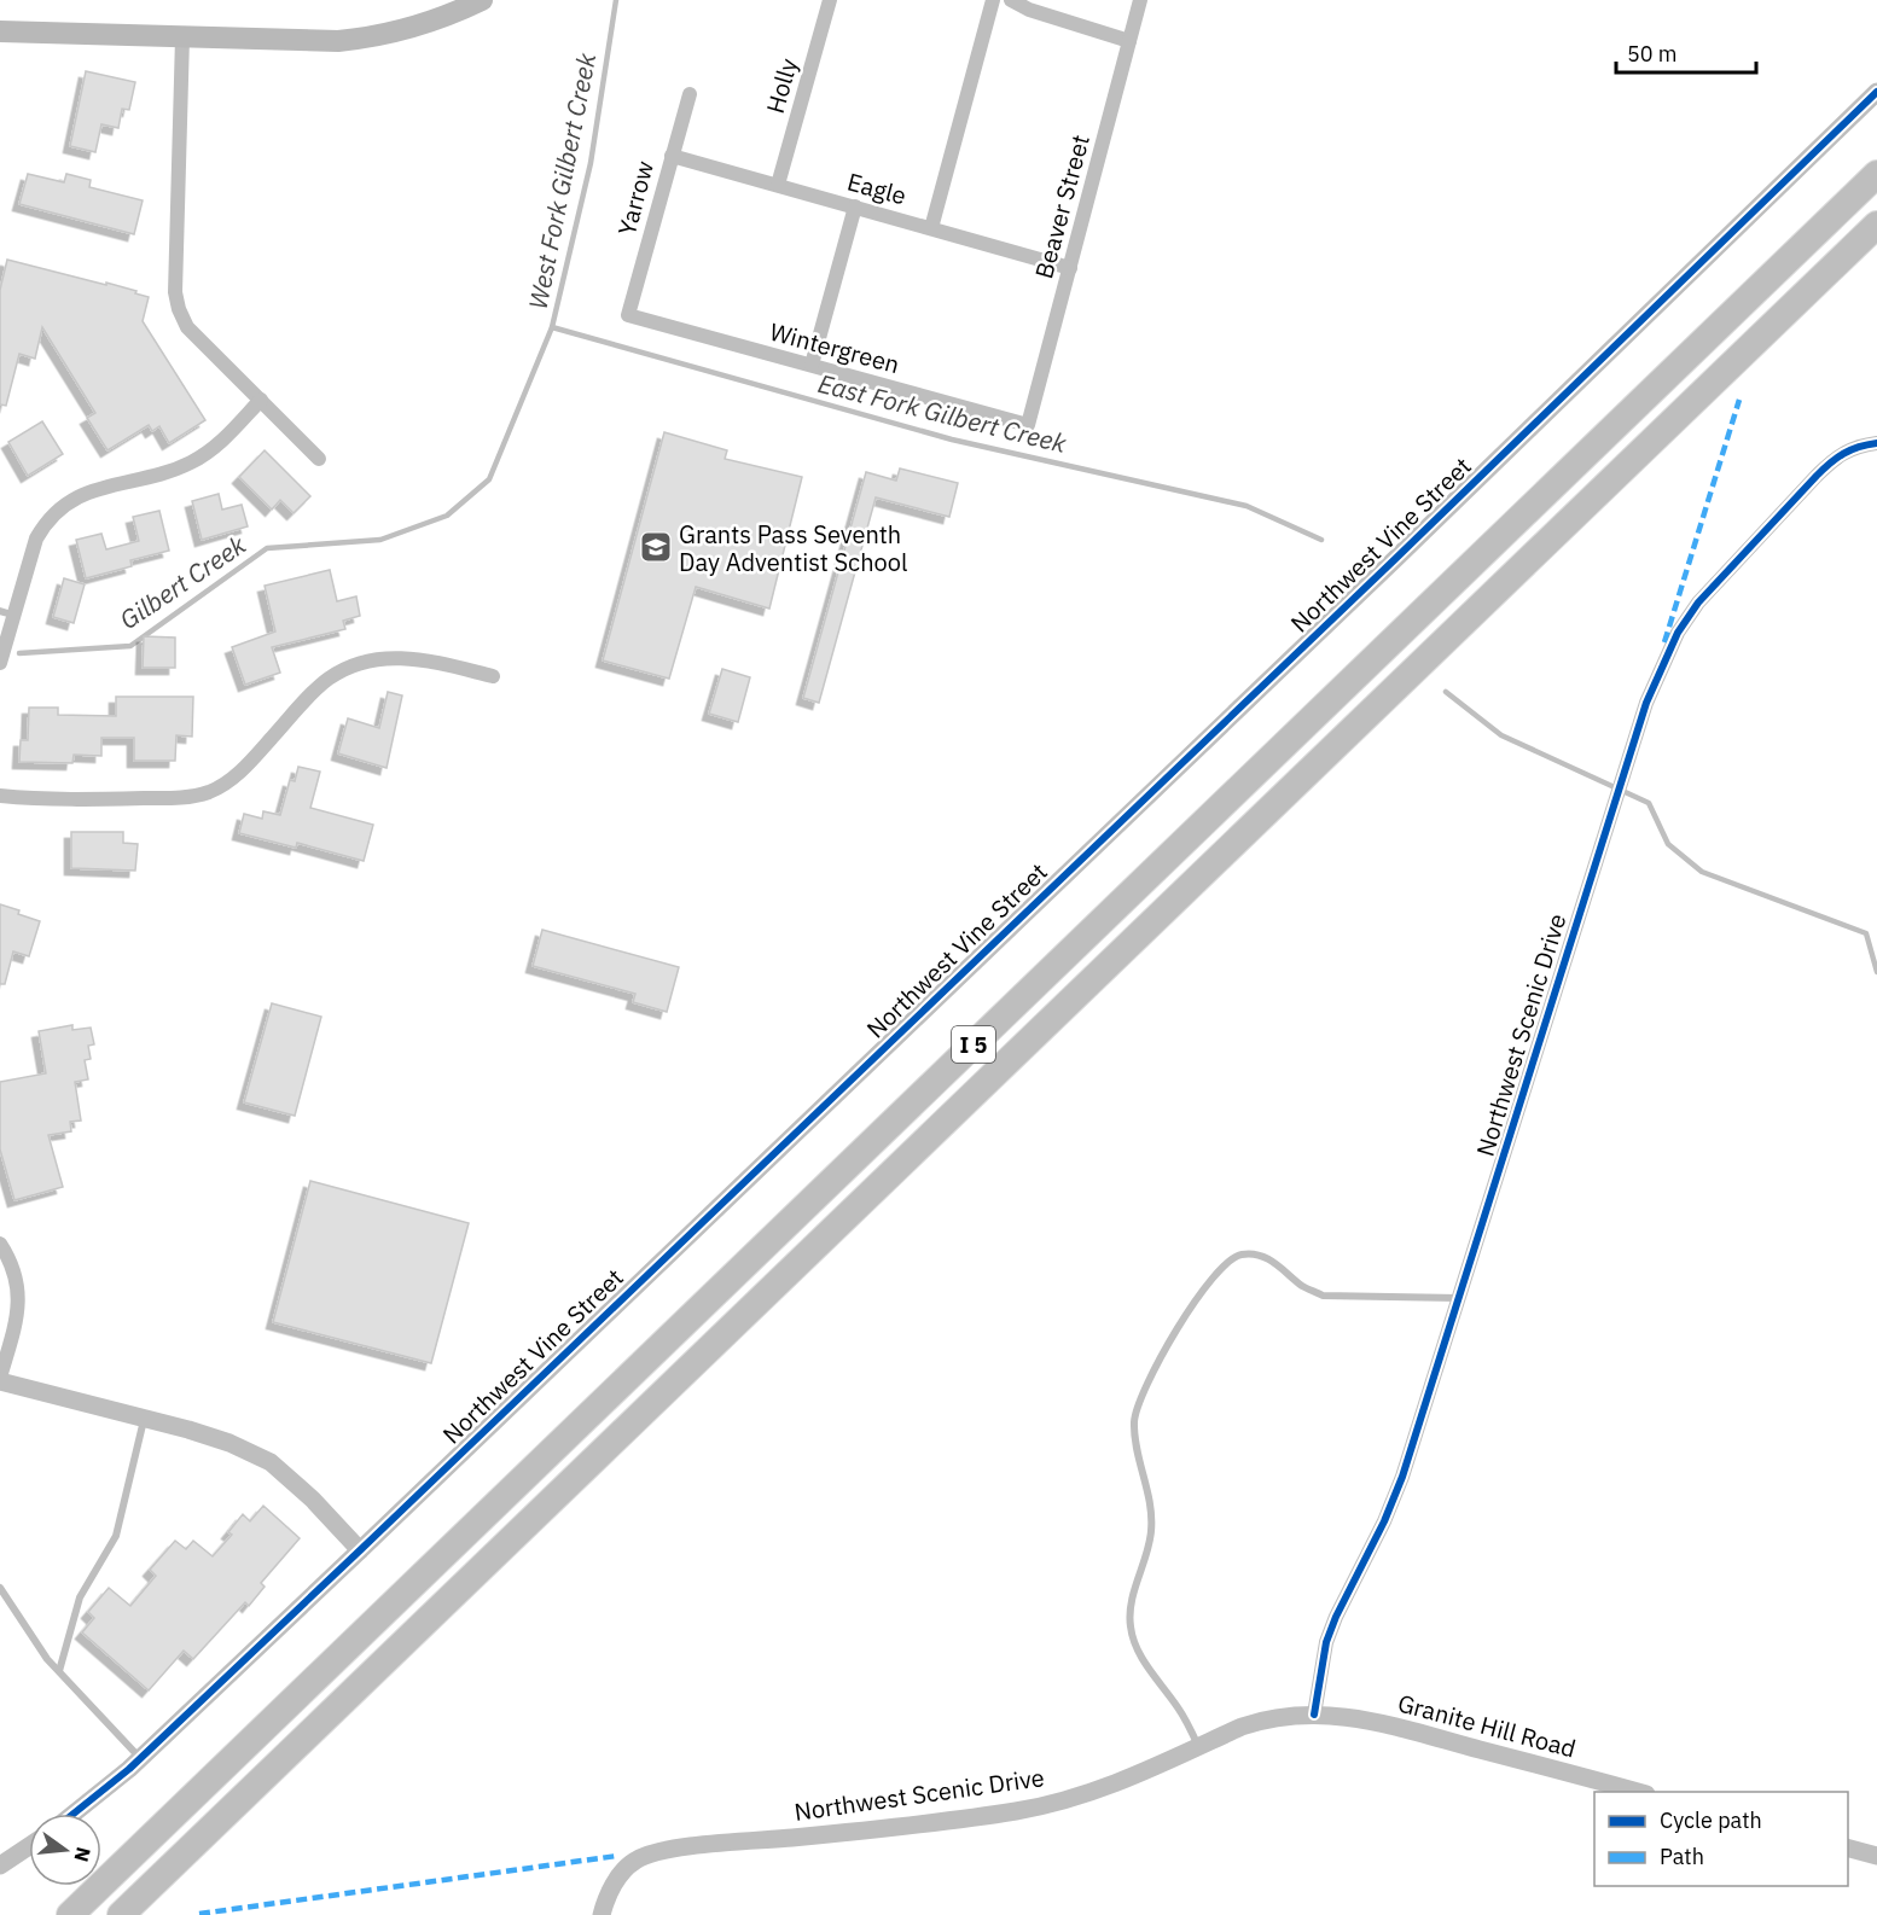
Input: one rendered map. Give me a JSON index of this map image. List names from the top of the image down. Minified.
{"streets":{"highway":["I 5"],"street":["Holly","Eagle","Yarrow","Beaver Street","Wintergreen","Northwest Vine Street","Northwest Scenic Drive","Granite Hill Road"]},"crossings":[["Holly","Eagle"],["Eagle","Yarrow"],["Eagle","Beaver Street"],["Yarrow","Wintergreen"],["Beaver Street","Wintergreen"],["Northwest Scenic Drive","Granite Hill Road"]],"water":["West Fork Gilbert Creek","East Fork Gilbert Creek","Gilbert Creek"],"places":{"school or university":["Grants Pass Seventh Day Adventist School"]},"legend":["Cycle path","Path"],"scale_bar":"50 m","north":"right"}
